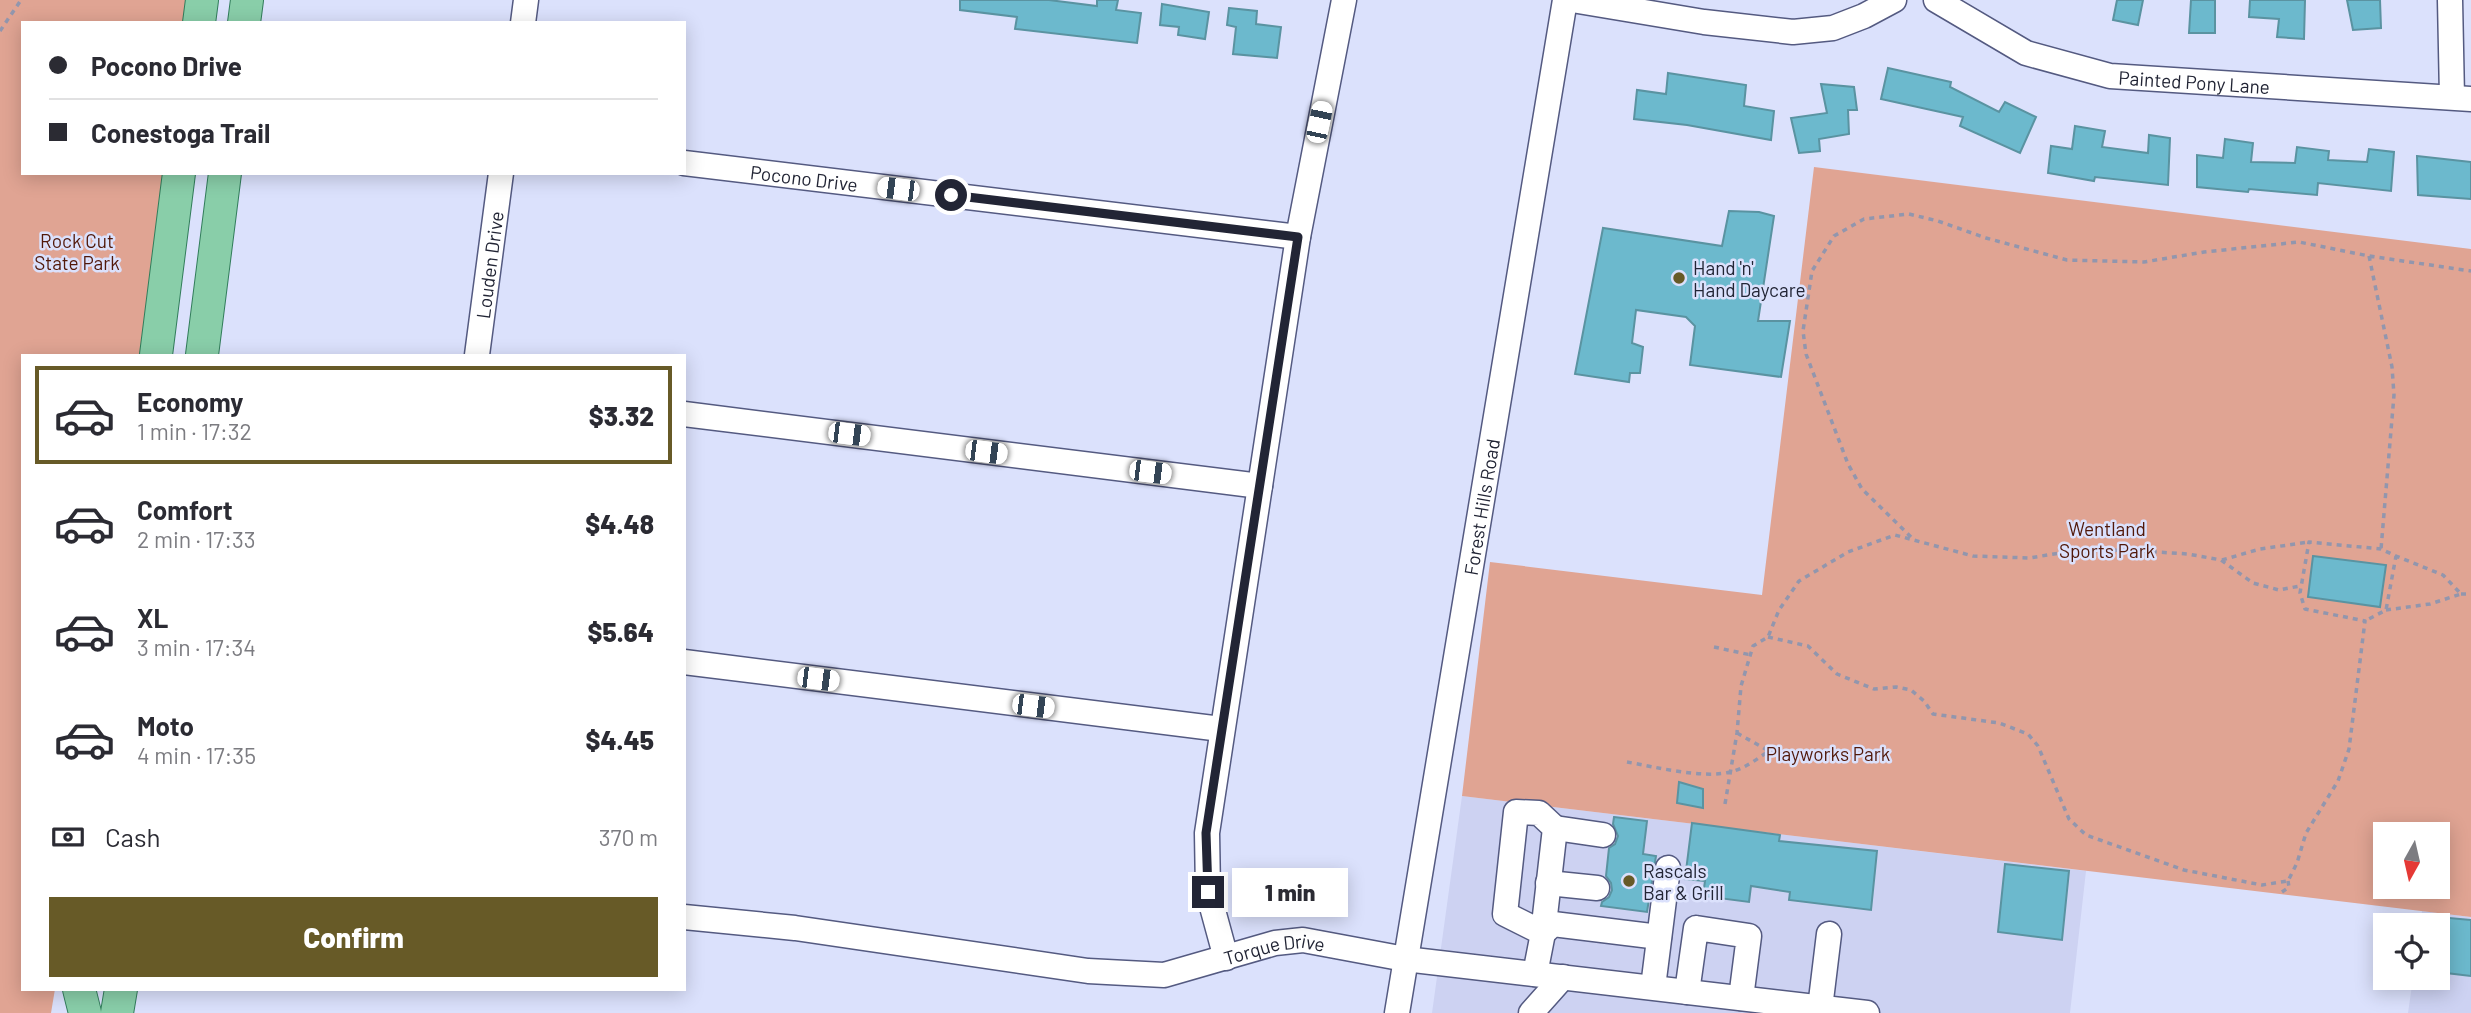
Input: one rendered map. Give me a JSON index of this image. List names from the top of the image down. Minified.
{"streets":{"street":["Painted Pony Lane","Pocono Drive","Louden Drive","Forest Hills Road","Torque Drive"]},"crossings":[["Forest Hills Road","Torque Drive"]],"parks":["Rock Cut State Park","Wentland Sports Park","Playworks Park"],"places":["Hand 'n' Hand Daycare","Rascals Bar & Grill"],"north":"bottom","page":{"banner":["Pocono Drive","Conestoga Trail"],"list":[{"name":"Economy","note":"1 min · 17:32","value":"$3.32"},{"name":"Comfort","note":"2 min · 17:33","value":"$4.48"},{"name":"XL","note":"3 min · 17:34","value":"$5.64"},{"name":"Moto","note":"4 min · 17:35","value":"$4.45"}],"pay":["Cash","370 m"],"bubble":"1 min","buttons":"Confirm"}}
